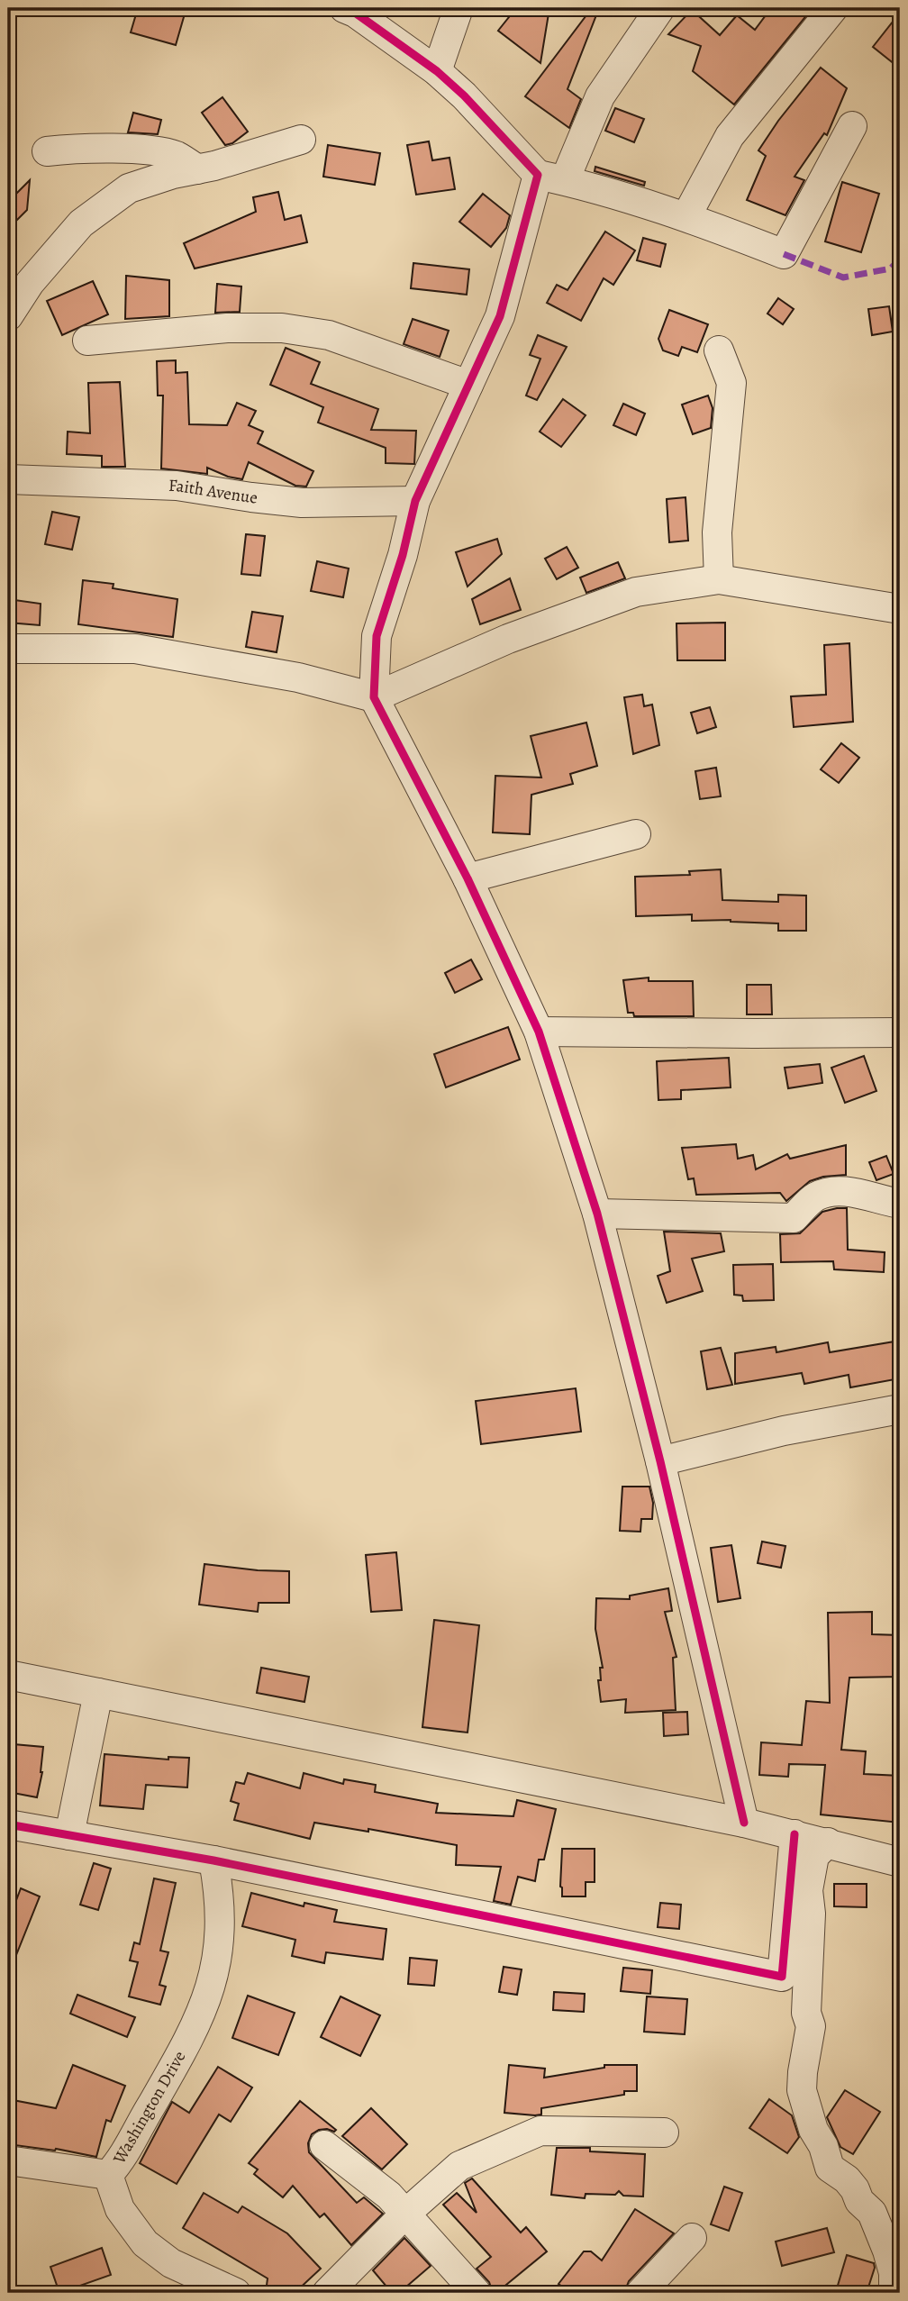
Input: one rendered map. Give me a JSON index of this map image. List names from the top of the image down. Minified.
{"streets":{"street":["Faith Avenue","Washington Drive"]}}
